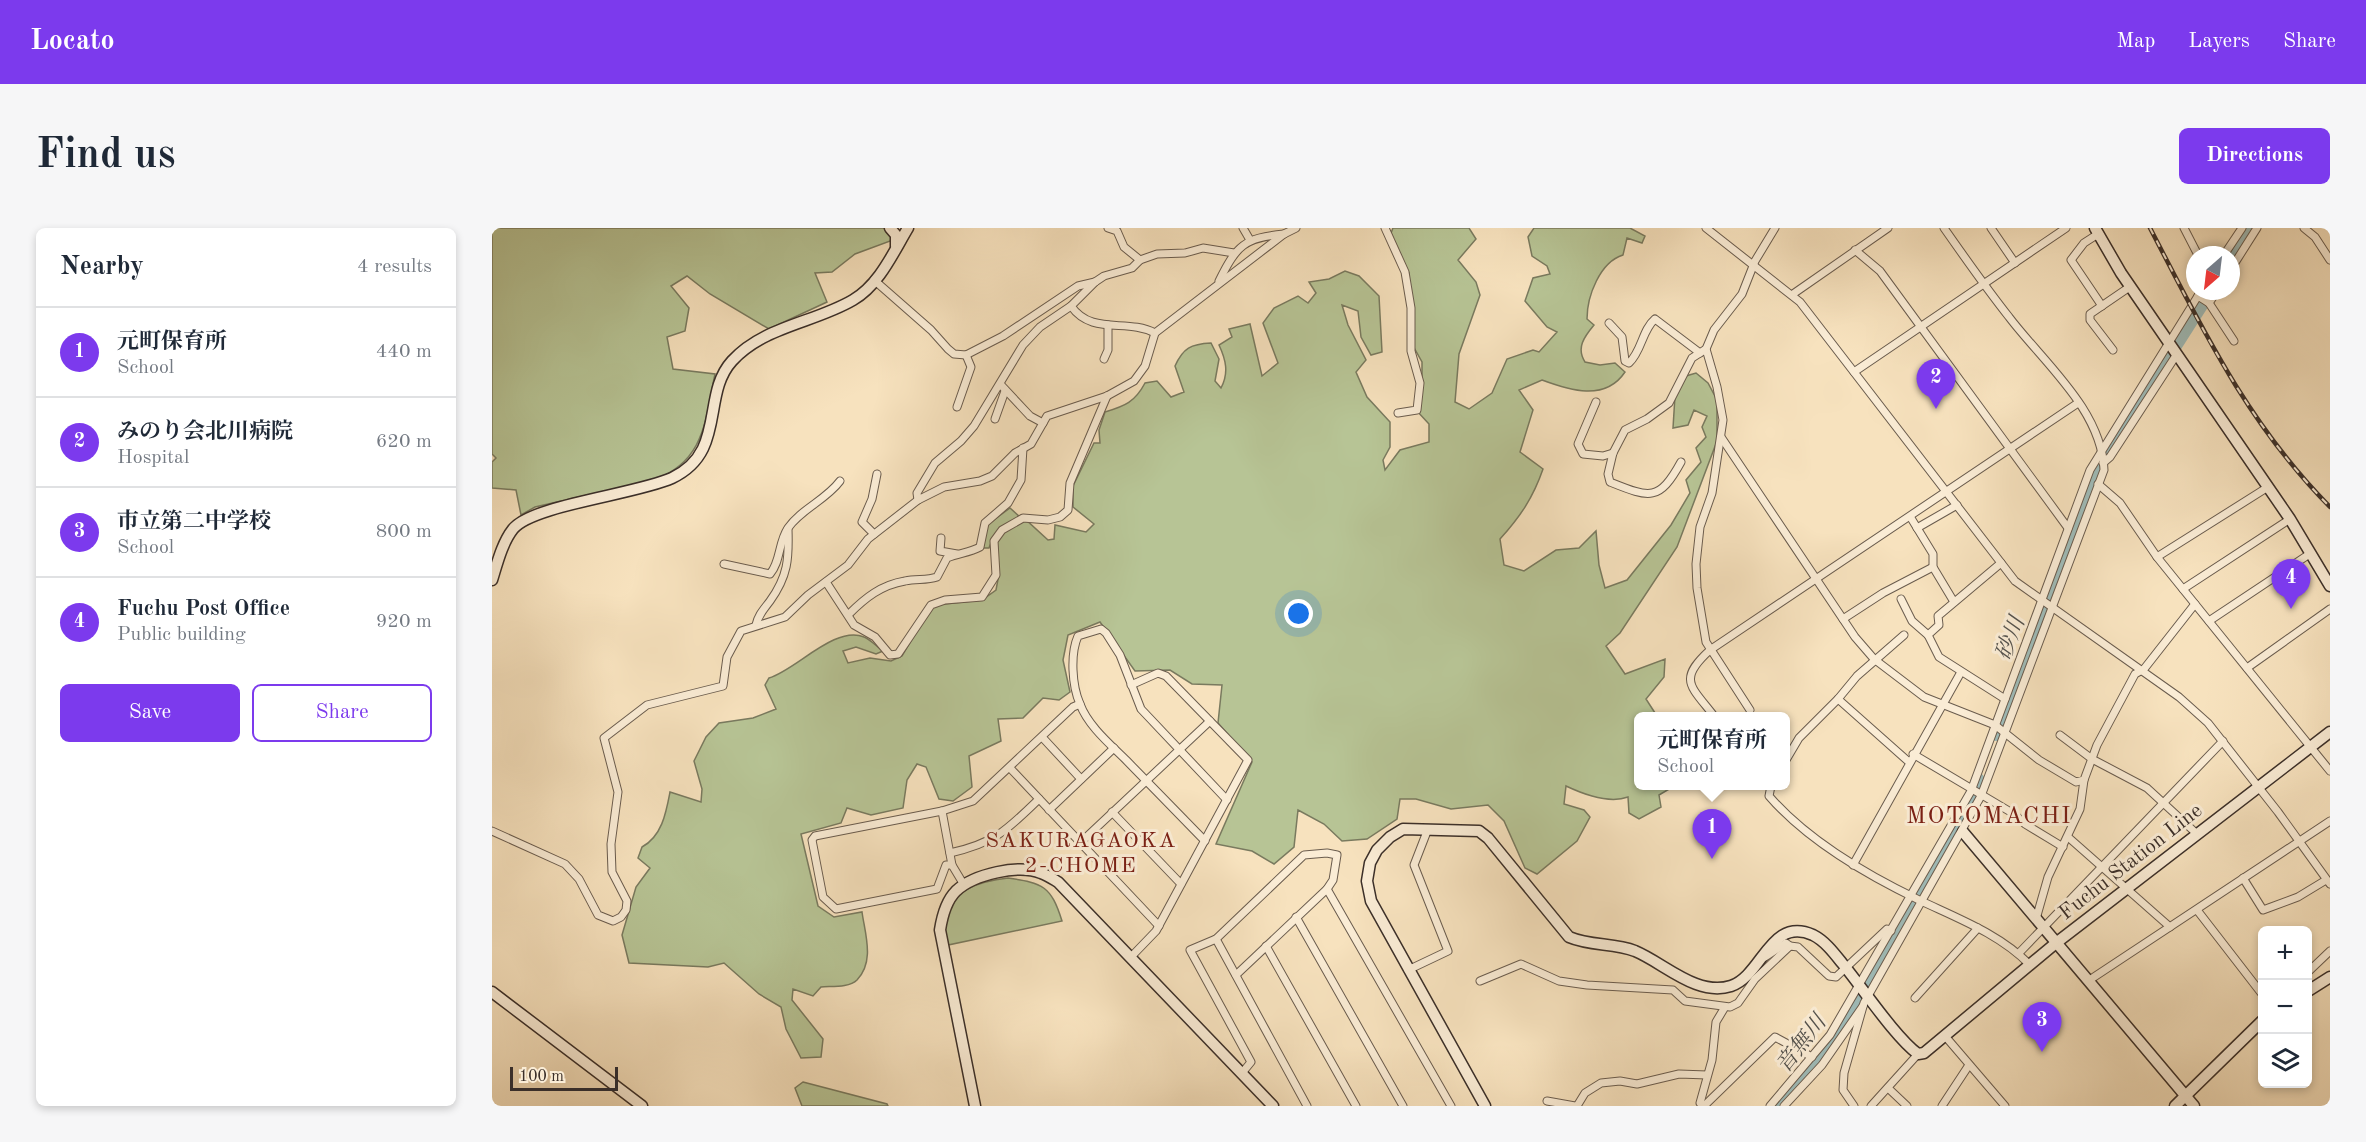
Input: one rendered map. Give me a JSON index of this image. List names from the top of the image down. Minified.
{"streets":{"street":["Fuchu Station Line"]},"districts":["MOTOMACHI","SAKURAGAOKA 2-CHOME"],"water":["砂川","音無川"],"scale_bar":"100 m","north":"bottom left","page":{"header":"Locato","nav":["Map","Layers","Share"],"buttons":["Directions",["Save","Share"]],"title":"Find us","heading":["Nearby","4 results"],"list":[{"mark":"1","name":"元町保育所","note":"School","value":"440 m"},{"mark":"2","name":"みのり会北川病院","note":"Hospital","value":"620 m"},{"mark":"3","name":"市立第二中学校","note":"School","value":"800 m"},{"mark":"4","name":"Fuchu Post Office","note":"Public building","value":"920 m"}],"pins":["2","4","1","3"],"popup":["元町保育所","School"],"map_buttons":["+","−"],"scale":"100 m"}}
